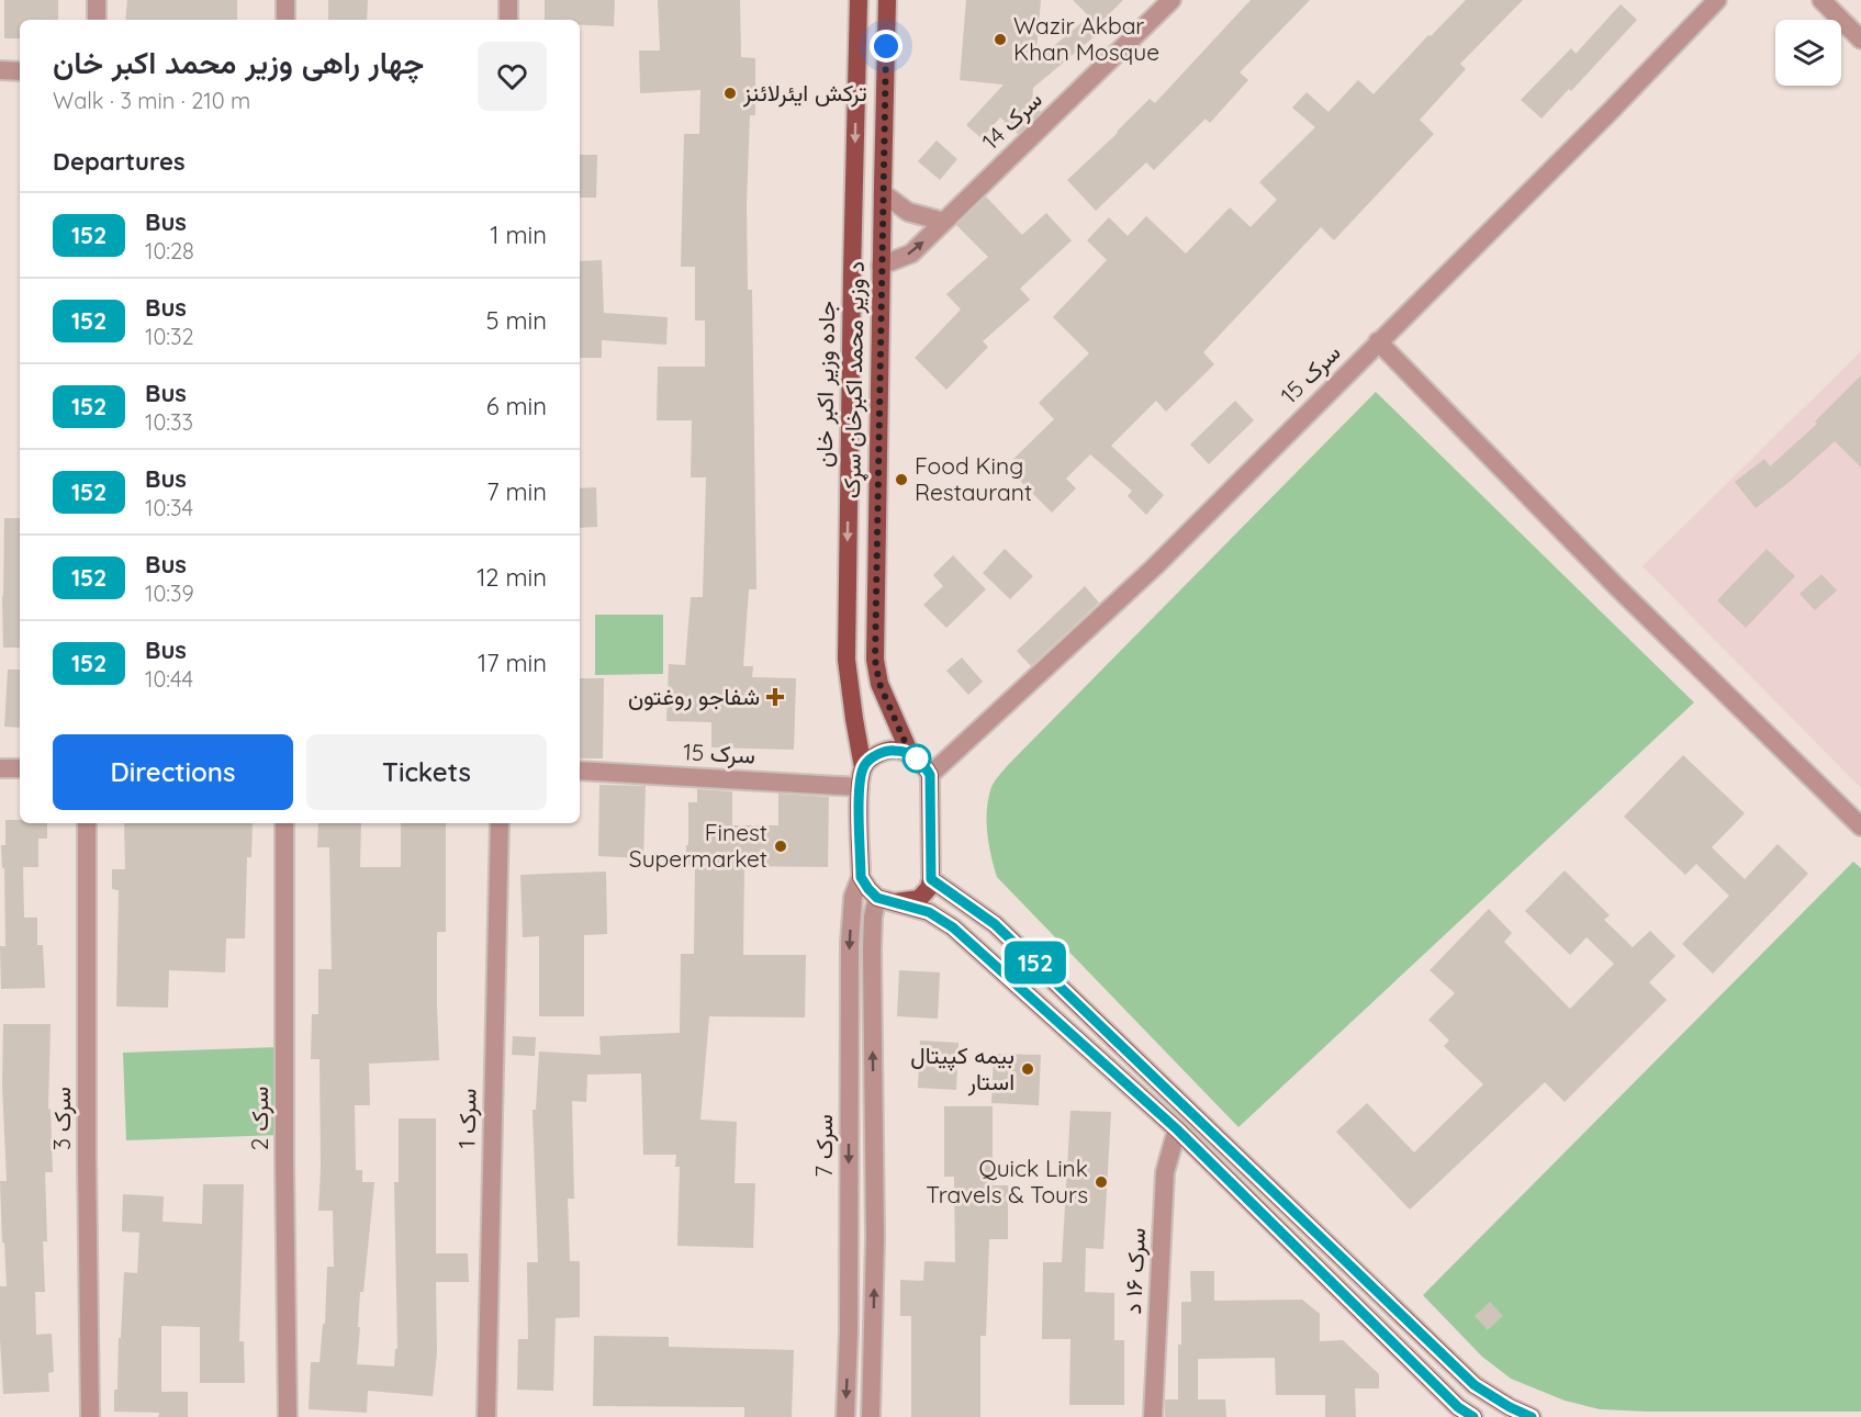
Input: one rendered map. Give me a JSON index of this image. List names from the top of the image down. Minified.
{"streets":{"main road":["د وزیر محمد اکبرخان سړک","جاده وزیر اکبر خان"],"street":["سرک 14","سرک 15","سرک 3","سرک 2","سرک 1","سرک 7","سرک ۱۶ د"]},"crossings":[["سرک 14","د وزیر محمد اکبرخان سړک"],["سرک 15","د وزیر محمد اکبرخان سړک"],["سرک 15","جاده وزیر اکبر خان"],["جاده وزیر اکبر خان","سرک 7"]],"one_way":["جاده وزیر اکبر خان"],"places":{"other":["Wazir Akbar Khan Mosque","ترکش ایئرلائنز","Food King Restaurant","Finest Supermarket","بیمه کپیتال استار","Quick Link Travels & Tours"],"health":["شفاجو روغتون"]},"lines":["bus line 152"],"page":{"on_map":"152","heading":[["چهار راهی وزیر محمد اکبر خان","Walk · 3 min · 210 m"],"Departures"],"list":[{"mark":"152","name":"Bus","note":"10:28","value":"1 min"},{"mark":"152","name":"Bus","note":"10:32","value":"5 min"},{"mark":"152","name":"Bus","note":"10:33","value":"6 min"},{"mark":"152","name":"Bus","note":"10:34","value":"7 min"},{"mark":"152","name":"Bus","note":"10:39","value":"12 min"},{"mark":"152","name":"Bus","note":"10:44","value":"17 min"}],"buttons":["Directions","Tickets"]}}
